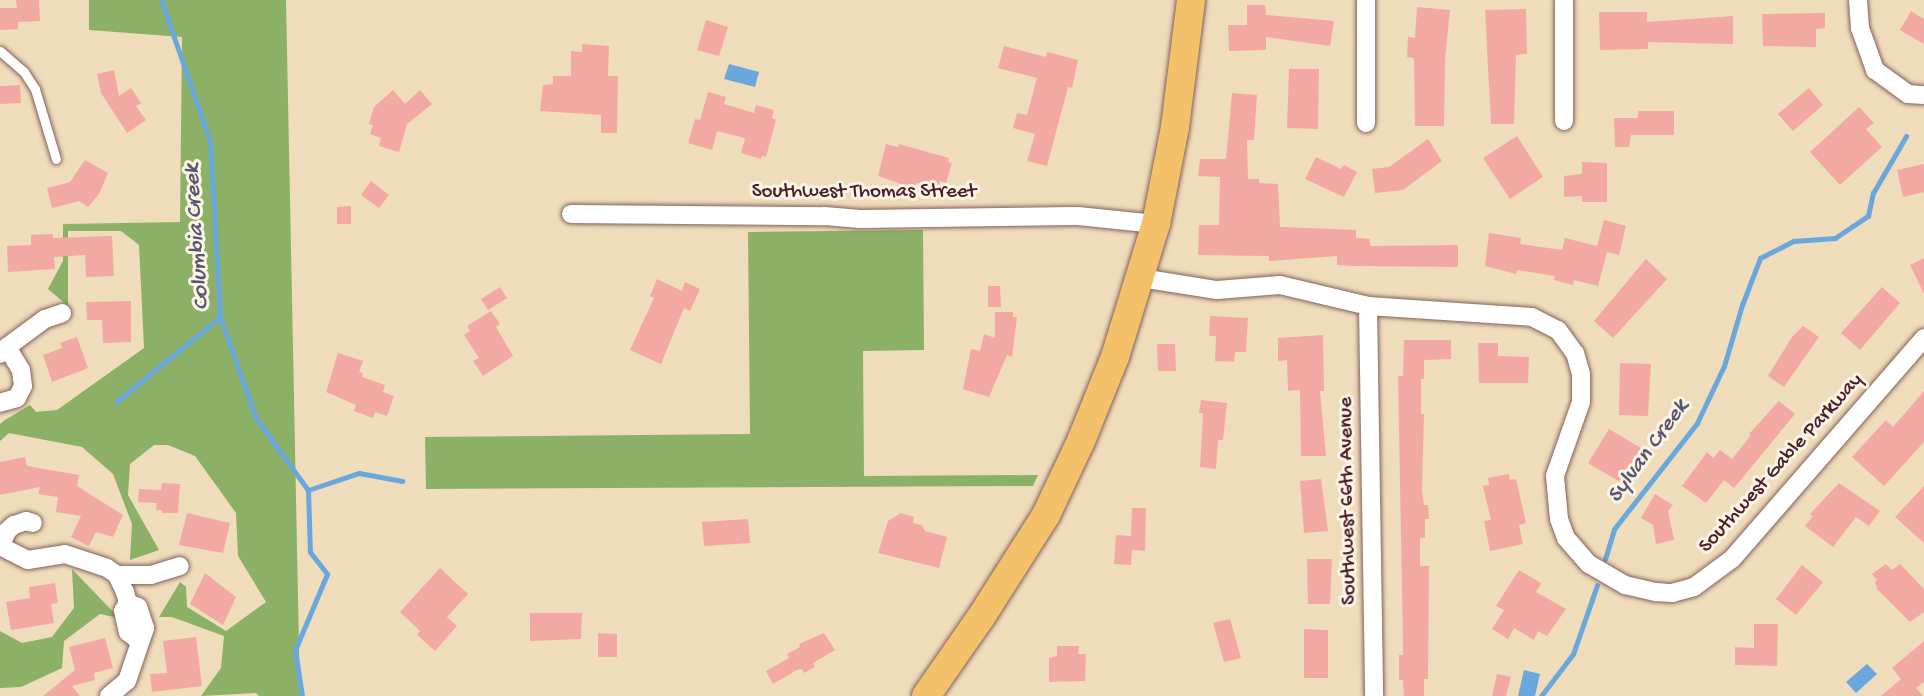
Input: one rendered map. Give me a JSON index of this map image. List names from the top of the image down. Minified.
{"streets":{"street":["Southwest Thomas Street","Southwest Gable Parkway","Southwest 66th Avenue"]},"crossings":[["Southwest Gable Parkway","Southwest 66th Avenue"]],"water":["Columbia Creek","Sylvan Creek"]}
